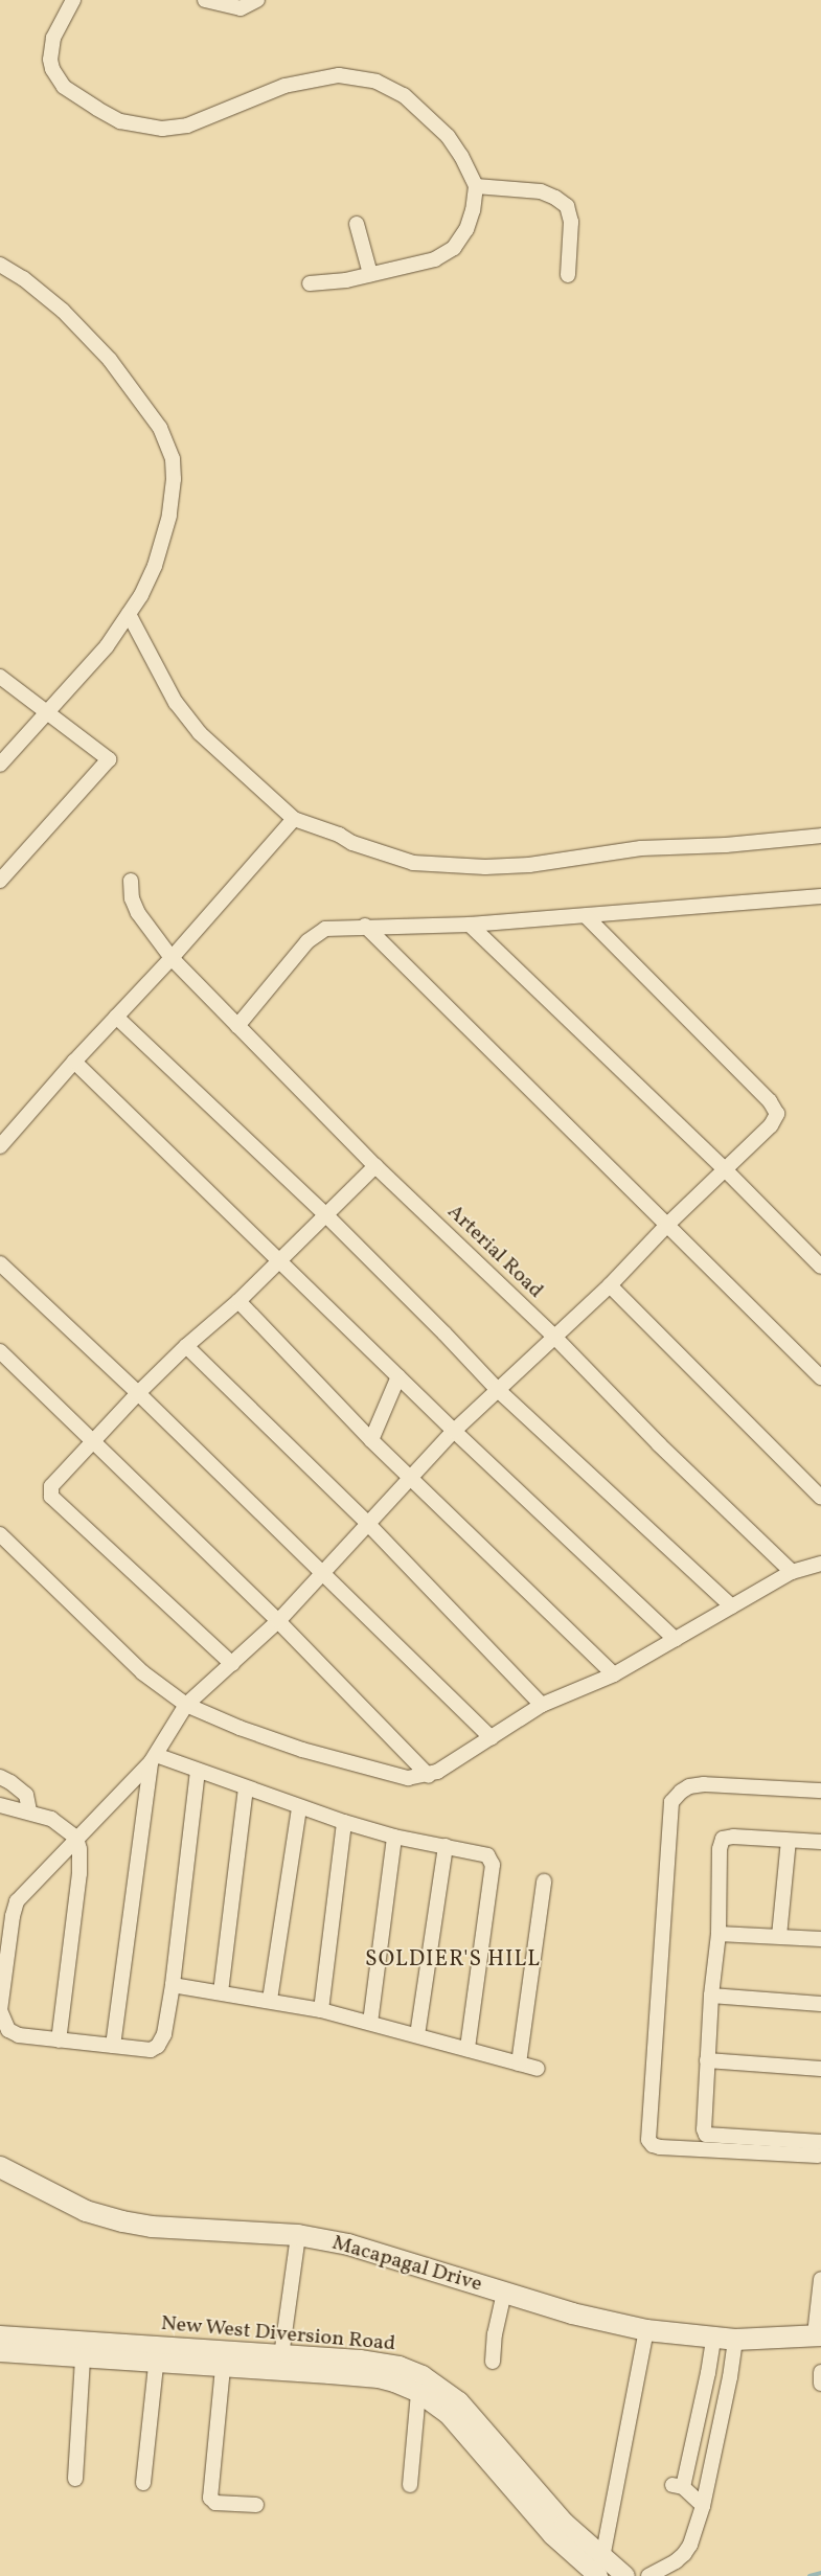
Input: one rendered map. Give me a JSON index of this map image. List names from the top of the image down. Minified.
{"streets":{"main road":["Macapagal Drive"],"street":["Arterial Road","New West Diversion Road"]},"districts":["SOLDIER'S HILL"]}
